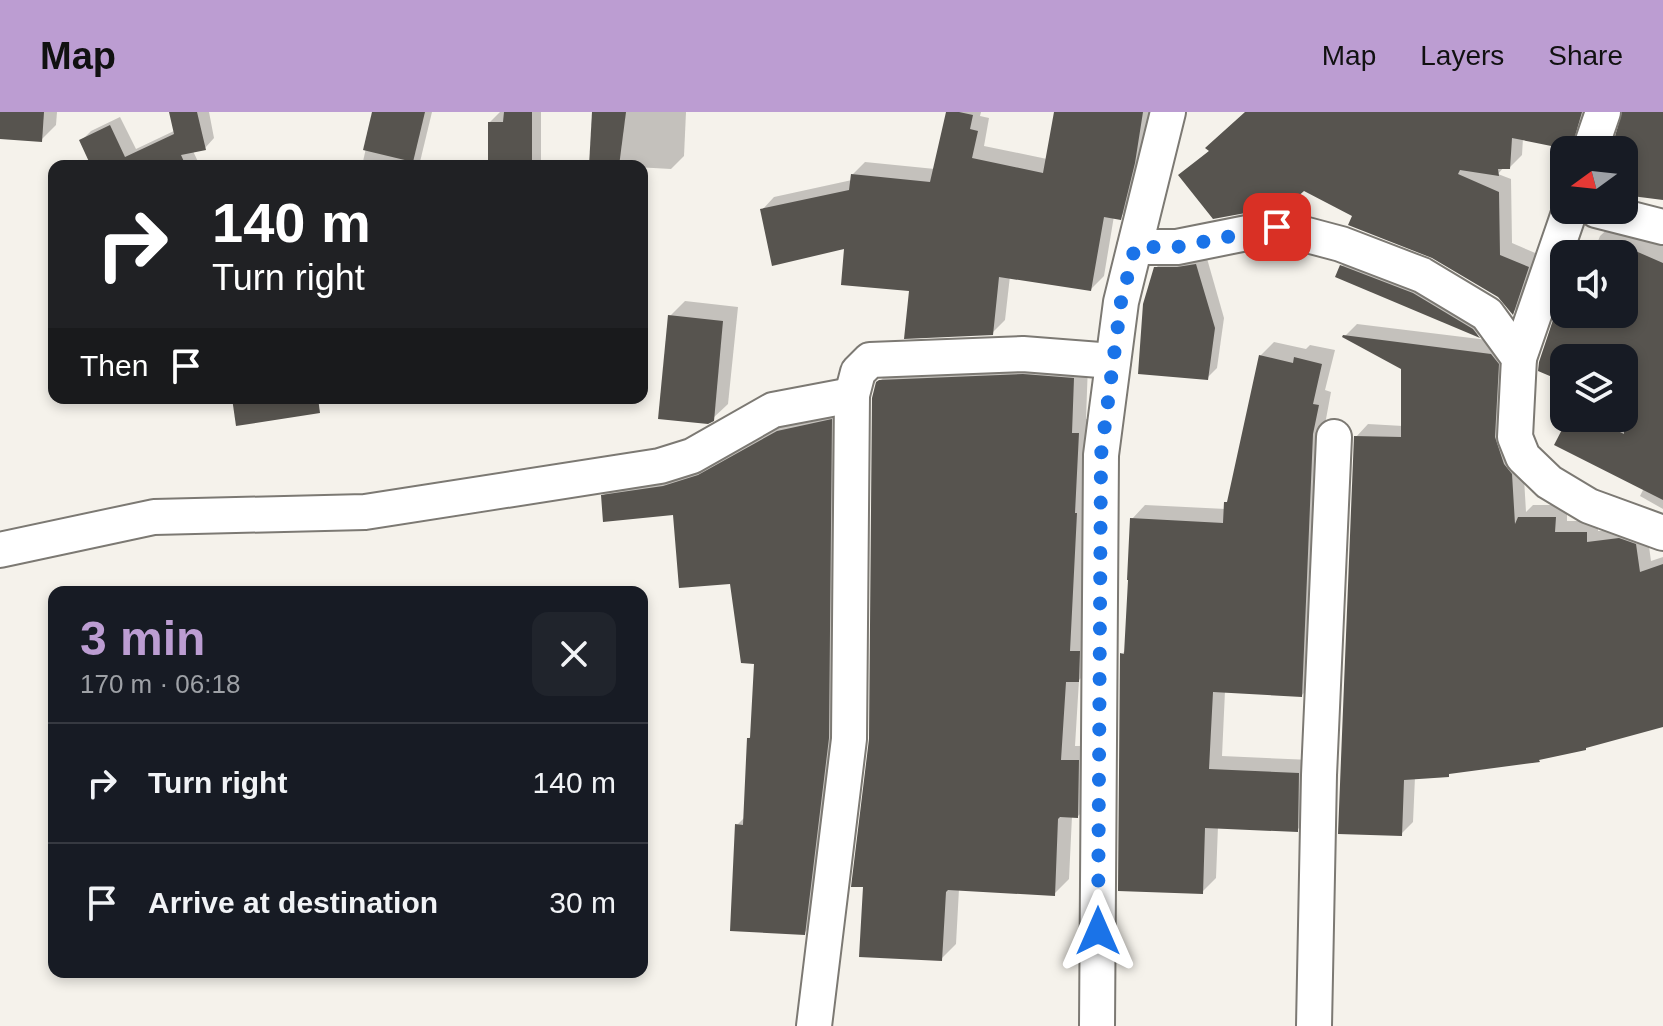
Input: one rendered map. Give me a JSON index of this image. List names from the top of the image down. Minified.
{"north":"left","page":{"header":"Map","nav":["Map","Layers","Share"],"turn":["140 m","Turn right"],"then":"Then","heading":["3 min","170 m · 06:18"],"list":[{"name":"Turn right","value":"140 m"},{"name":"Arrive at destination","value":"30 m"}]}}
